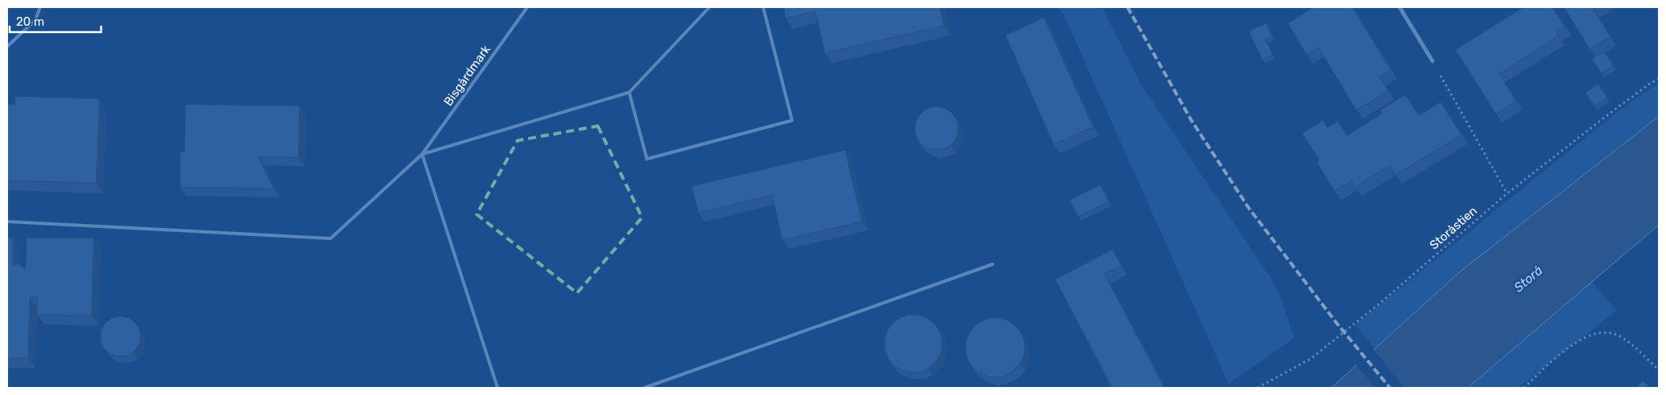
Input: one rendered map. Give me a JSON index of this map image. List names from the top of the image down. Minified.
{"streets":{"lane":["Bisgårdmark"],"path":["Storåstien"]},"water":["Storå"],"scale_bar":"20 m"}
